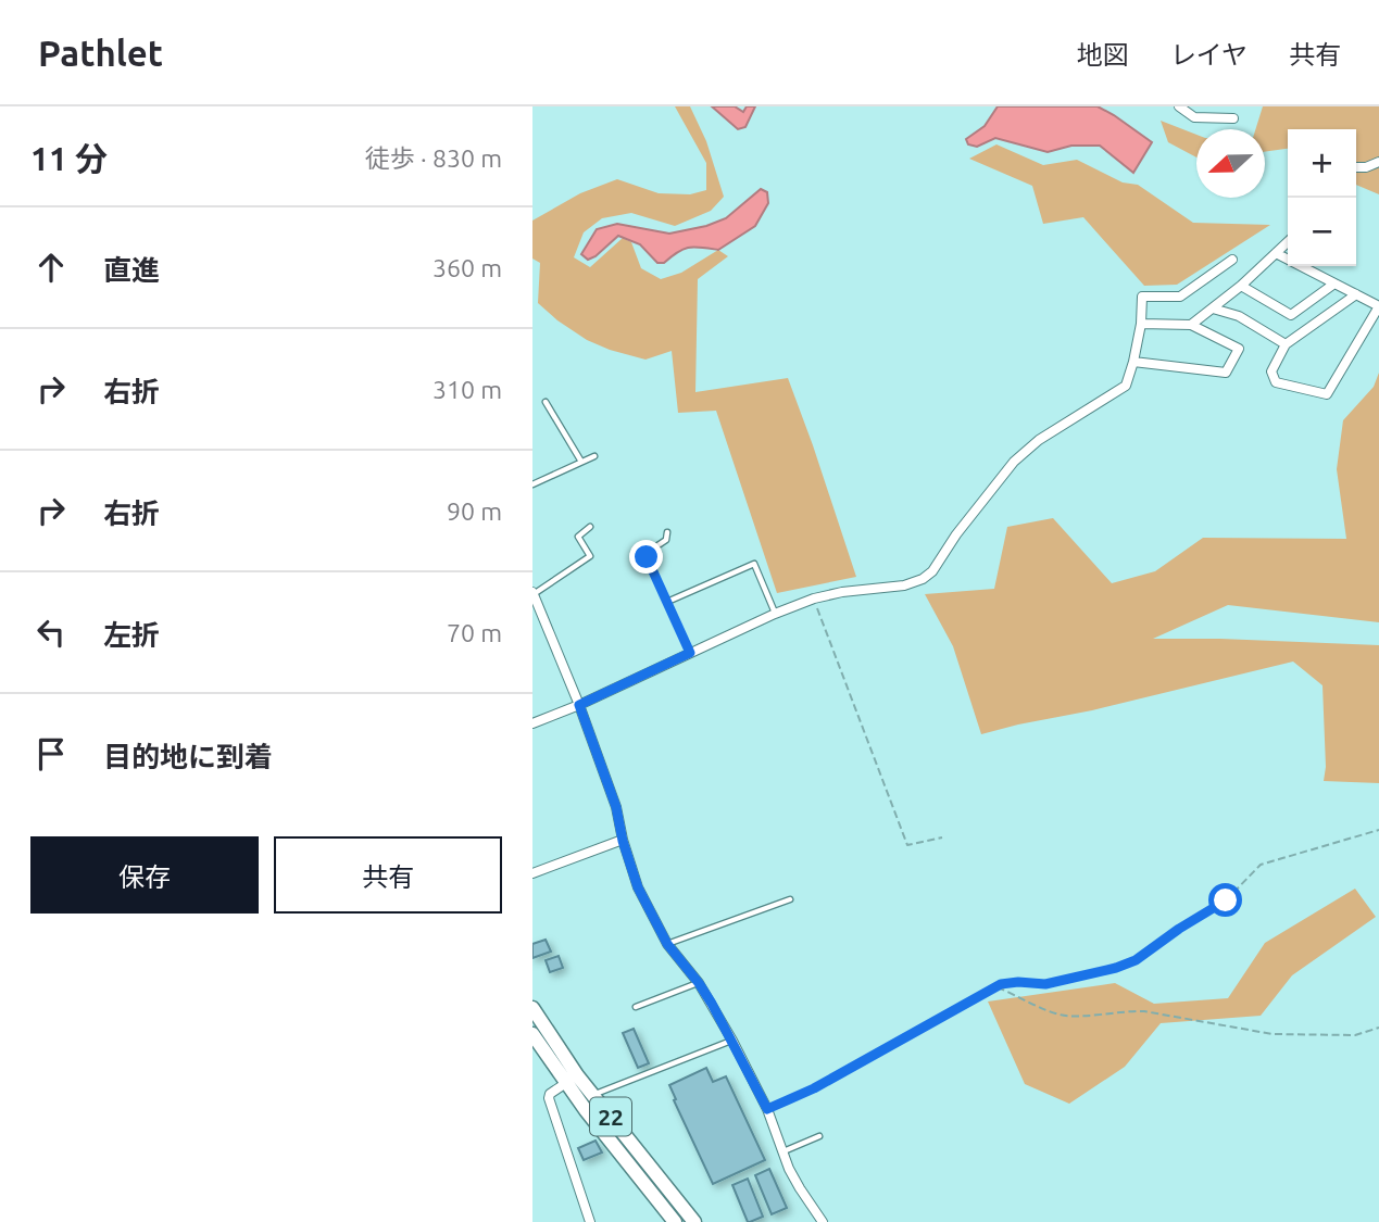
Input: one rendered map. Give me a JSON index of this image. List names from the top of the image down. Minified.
{"streets":{"main road":["22"]},"north":"left","page":{"header":"Pathlet","nav":["地図","レイヤ","共有"],"heading":["11 分","徒歩 · 830 m"],"map_buttons":["+","−"],"list":[["直進","360 m"],["右折","310 m"],["右折","90 m"],["左折","70 m"],"目的地に到着"],"buttons":["保存","共有"]}}
